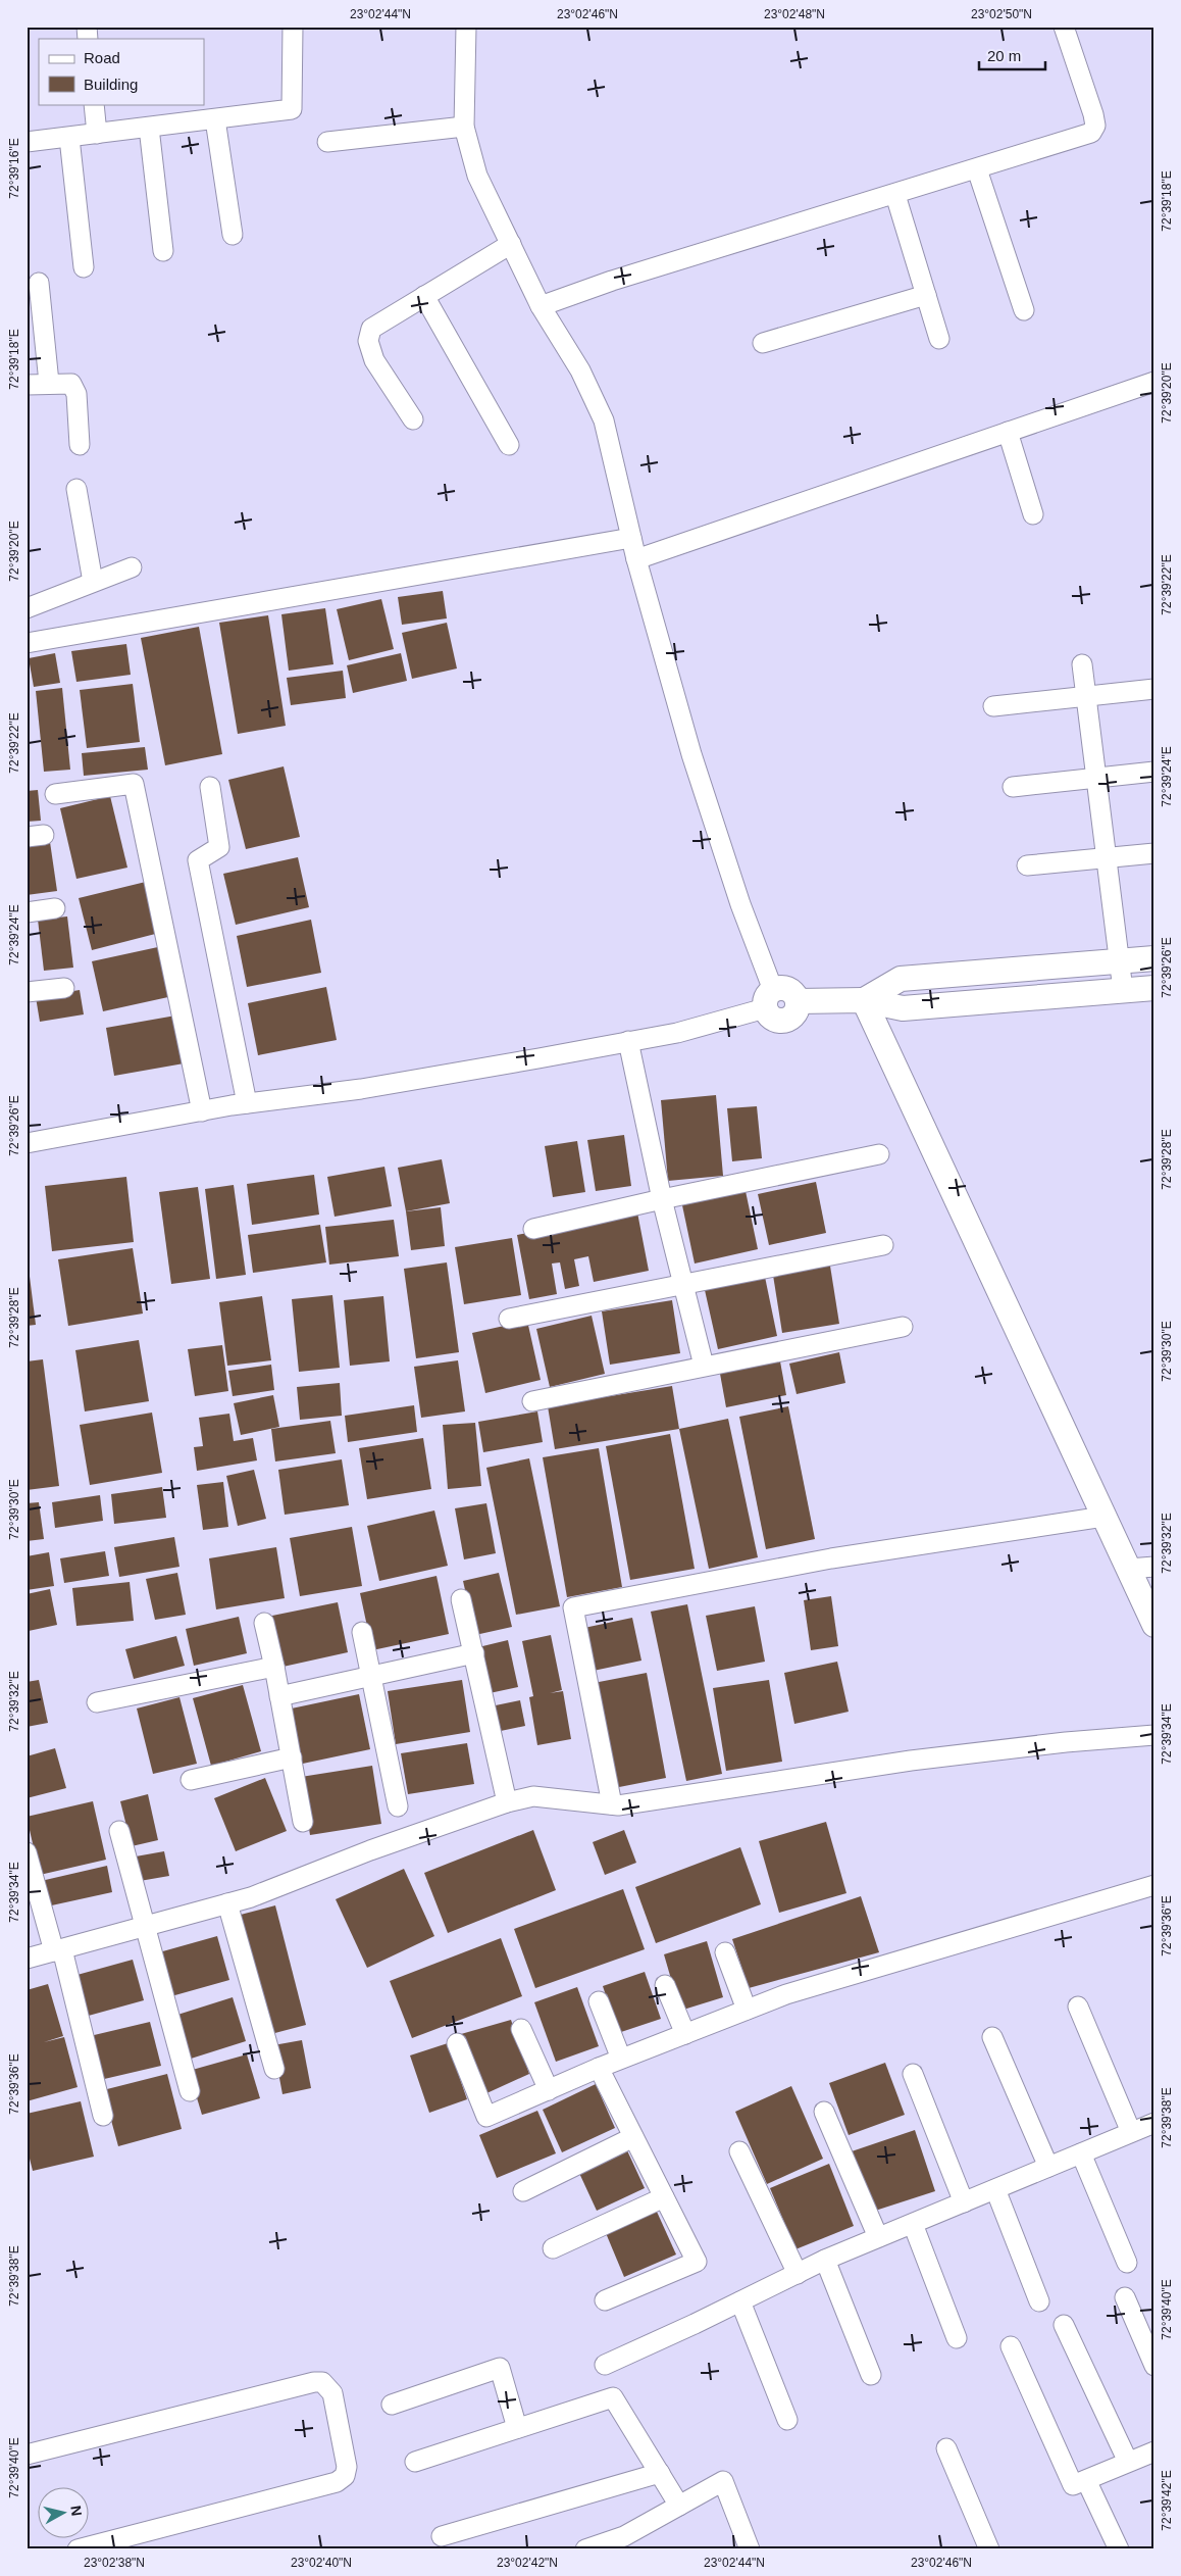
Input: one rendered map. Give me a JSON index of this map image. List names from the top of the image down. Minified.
{"legend":["Road","Building"],"scale_bar":"20 m","north":"right","coordinates":["23°02'44\"N","23°02'46\"N","23°02'48\"N","23°02'50\"N","72°39'16\"E","72°39'18\"E","72°39'20\"E","72°39'22\"E","72°39'24\"E","72°39'26\"E","72°39'28\"E","72°39'30\"E","72°39'32\"E","72°39'34\"E","72°39'36\"E","72°39'38\"E","72°39'40\"E","72°39'42\"E","23°02'38\"N","23°02'40\"N","23°02'42\"N"]}
